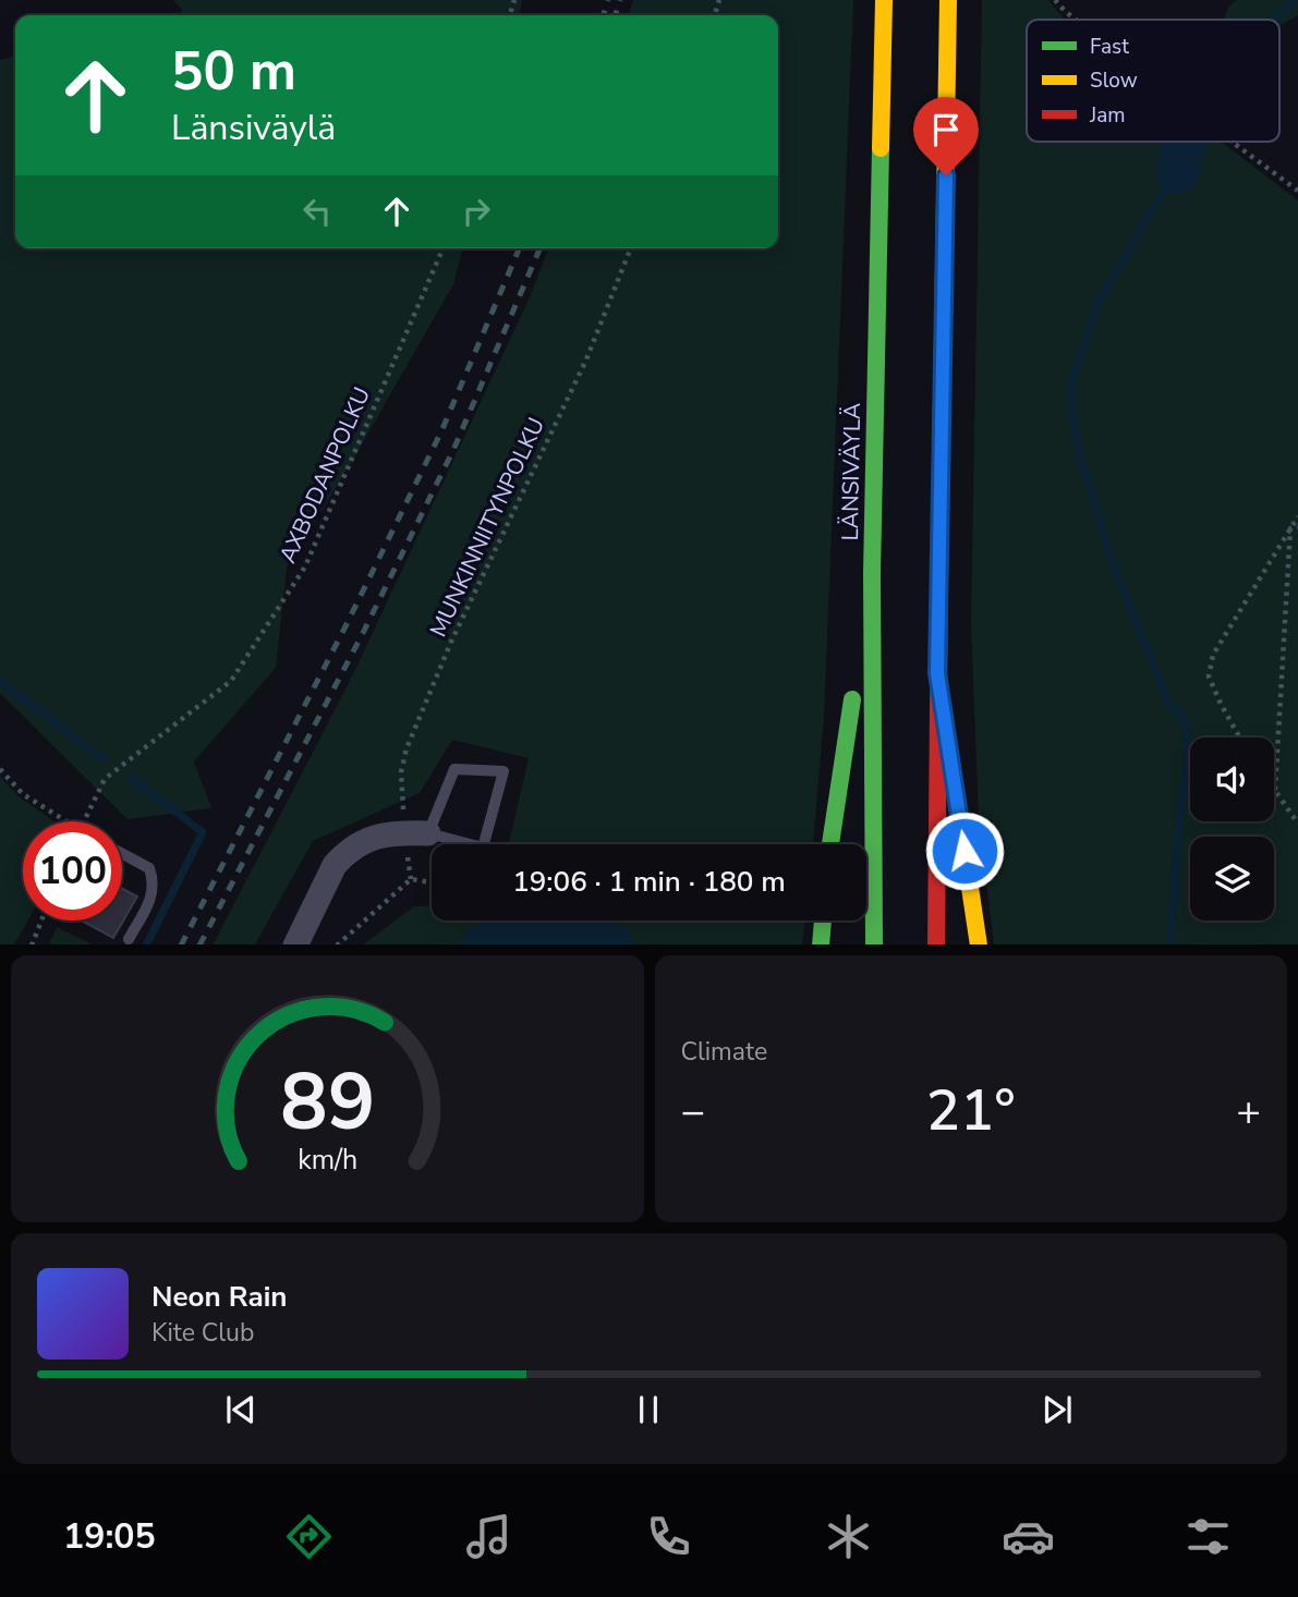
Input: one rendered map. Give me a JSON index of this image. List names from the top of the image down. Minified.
{"streets":{"highway":["LÄNSIVÄYLÄ"],"path":["AXBODANPOLKU","MUNKINNIITYNPOLKU"]},"legend":["Fast","Slow","Jam"],"page":{"turn":["50 m","Länsiväylä"],"limit":"100","trip":"19:06 · 1 min · 180 m","tile":"Climate","heat":["−","21°","+"],"song":["Neon Rain","Kite Club"],"tabs":"19:05","gauge":["89","km/h"]}}
